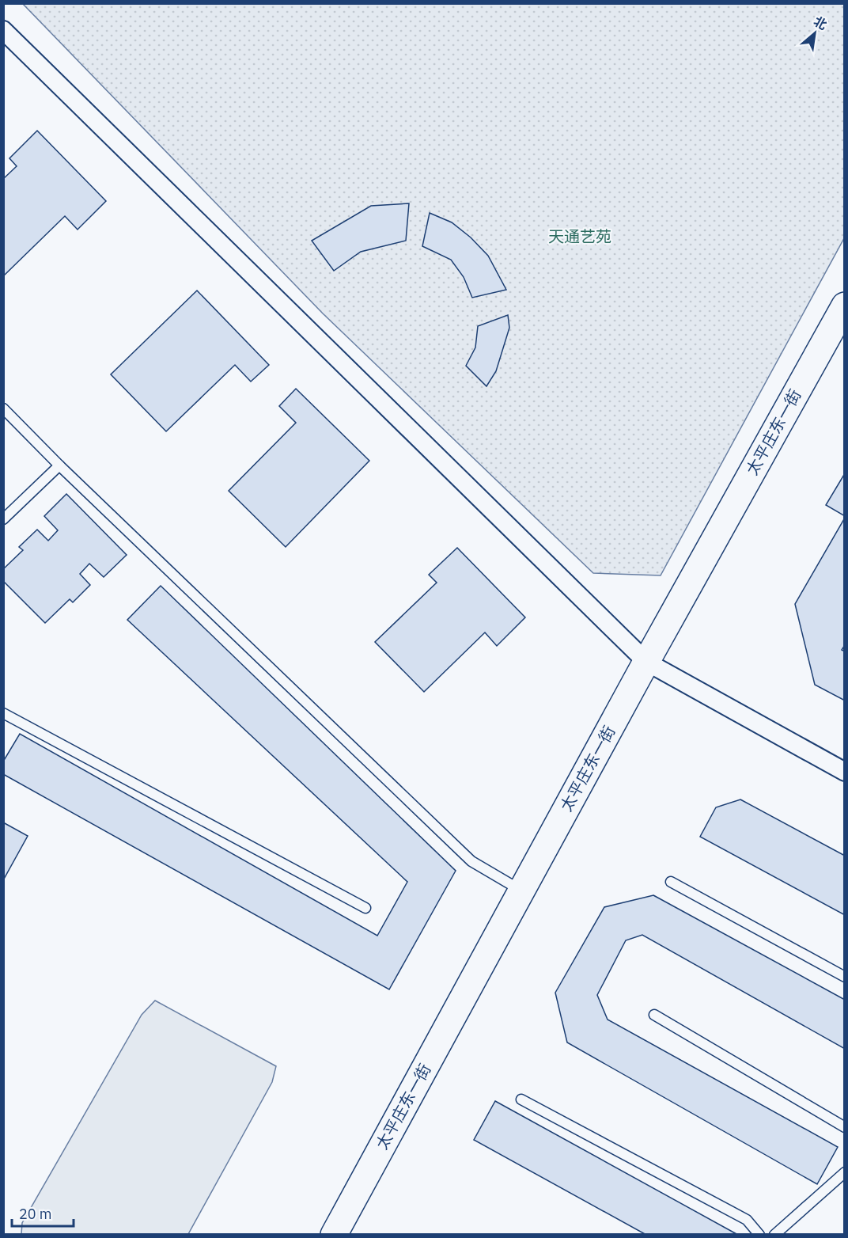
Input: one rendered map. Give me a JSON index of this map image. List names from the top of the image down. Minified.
{"streets":{"street":["太平庄东一街"]},"parks":["天通艺苑"],"scale_bar":"20 m","north":"top right"}
